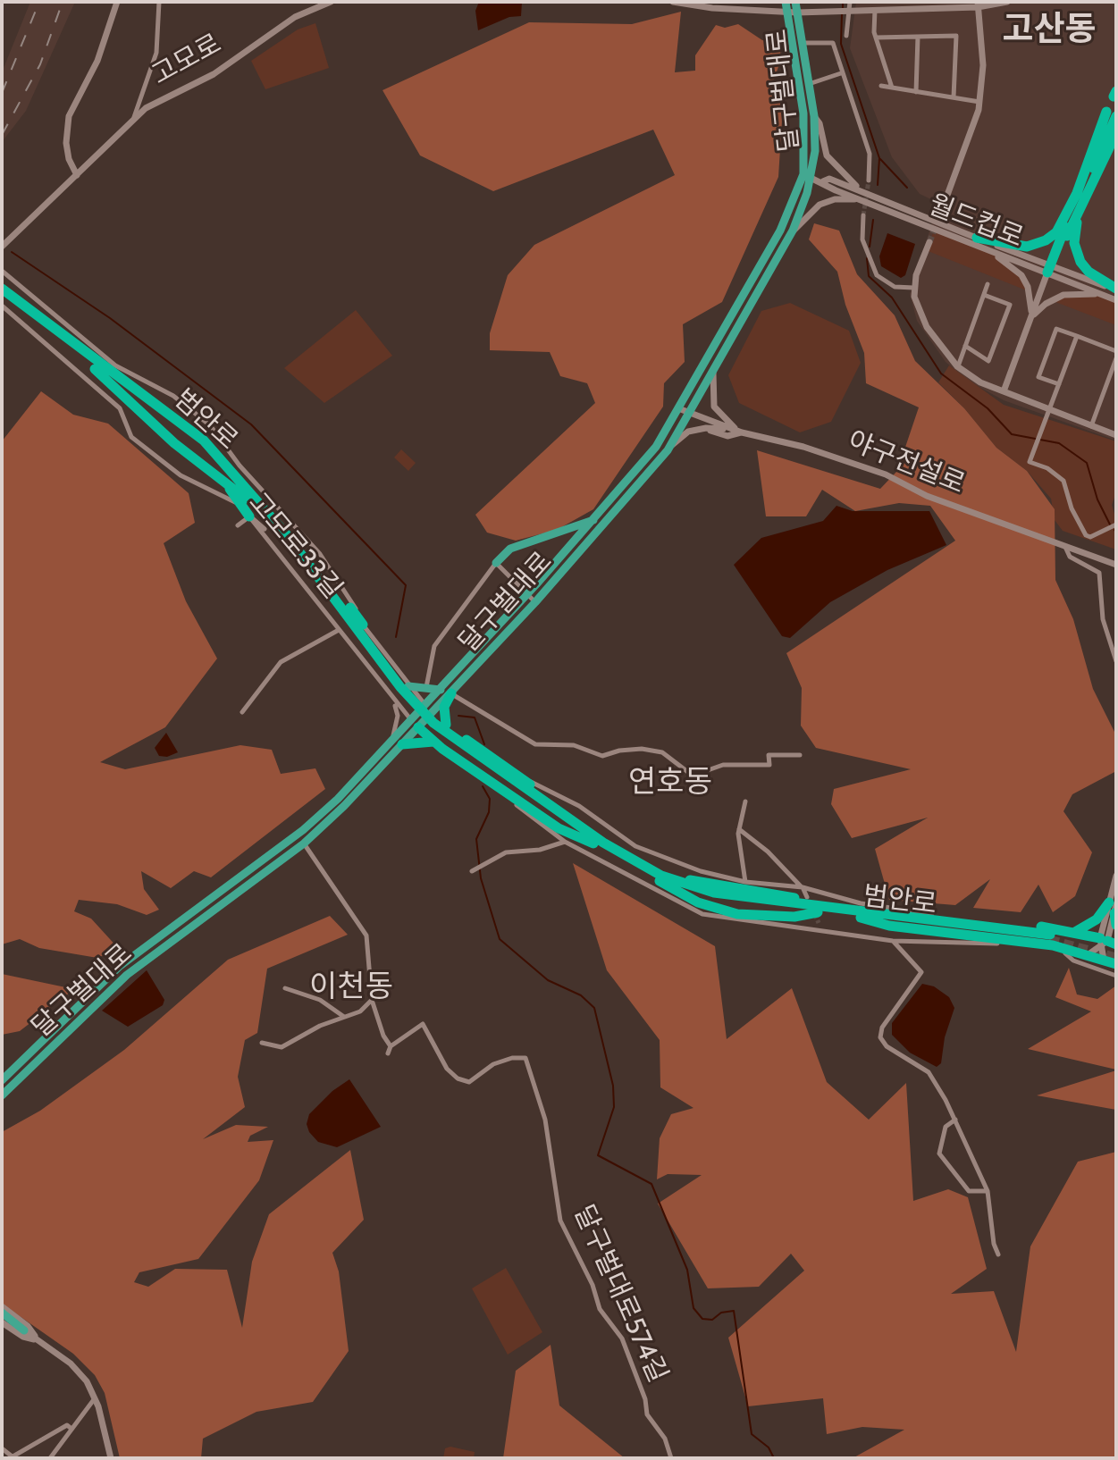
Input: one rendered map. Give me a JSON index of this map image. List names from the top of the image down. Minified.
{"streets":{"highway":["범안로"],"main road":["고모로","달구벌대로","월드컵로","야구전설로"],"street":["고모로33길","달구벌대로574길"]},"crossings":[["달구벌대로","월드컵로"],["달구벌대로","야구전설로"],["달구벌대로","고모로33길"],["범안로","고모로33길"]],"districts":["고산동","연호동","이천동"]}
